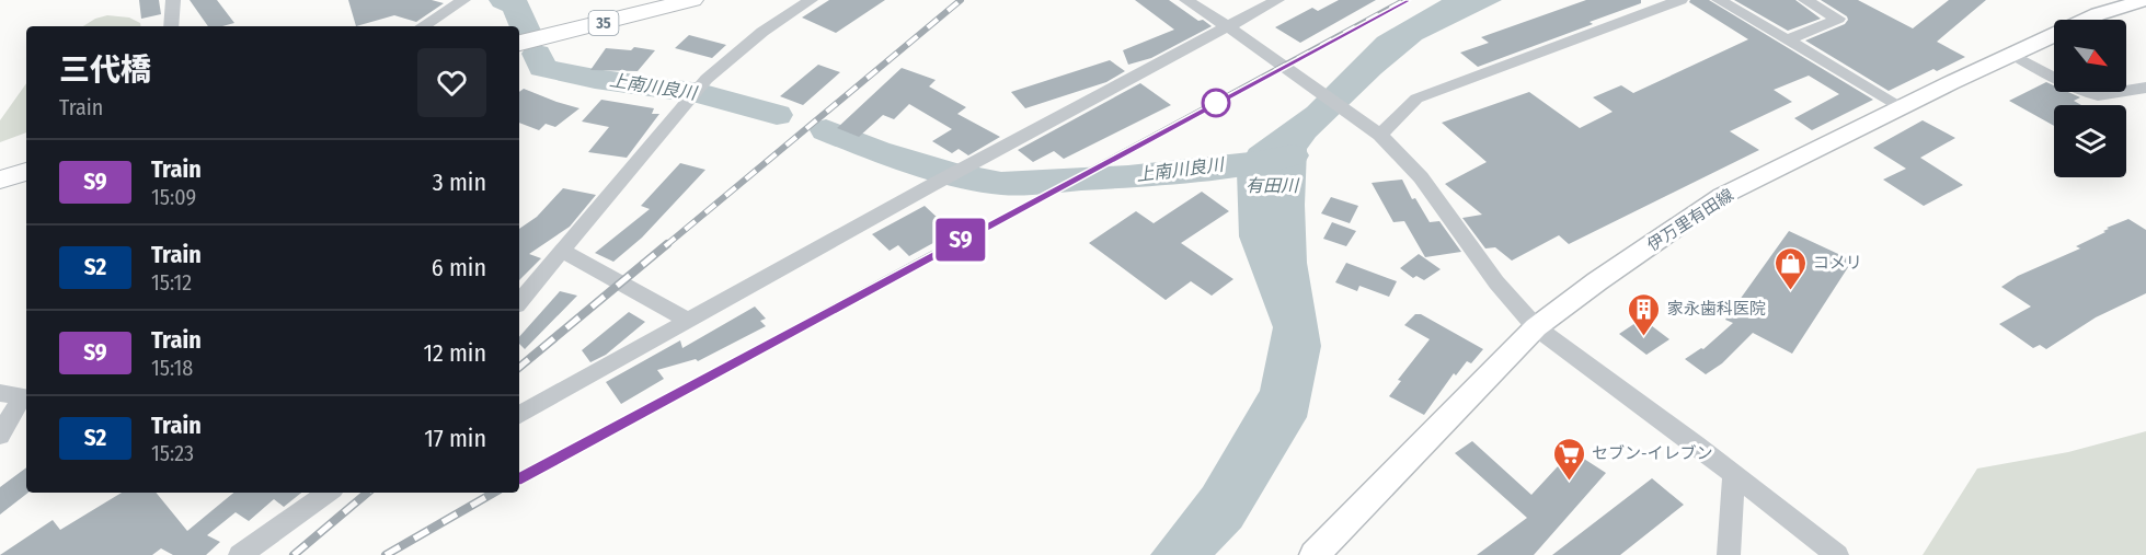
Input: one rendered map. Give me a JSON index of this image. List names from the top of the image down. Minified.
{"streets":{"highway":["35"],"main road":["伊万里有田線"]},"water":["上南川良川","有田川"],"places":{"shop":["コメリ"],"building":["家永歯科医院"],"supermarket":["セブン-イレブン"]},"north":"bottom right","page":{"on_map":"S9","heading":["三代橋","Train"],"list":[{"mark":"S9","name":"Train","note":"15:09","value":"3 min"},{"mark":"S2","name":"Train","note":"15:12","value":"6 min"},{"mark":"S9","name":"Train","note":"15:18","value":"12 min"},{"mark":"S2","name":"Train","note":"15:23","value":"17 min"}]}}
